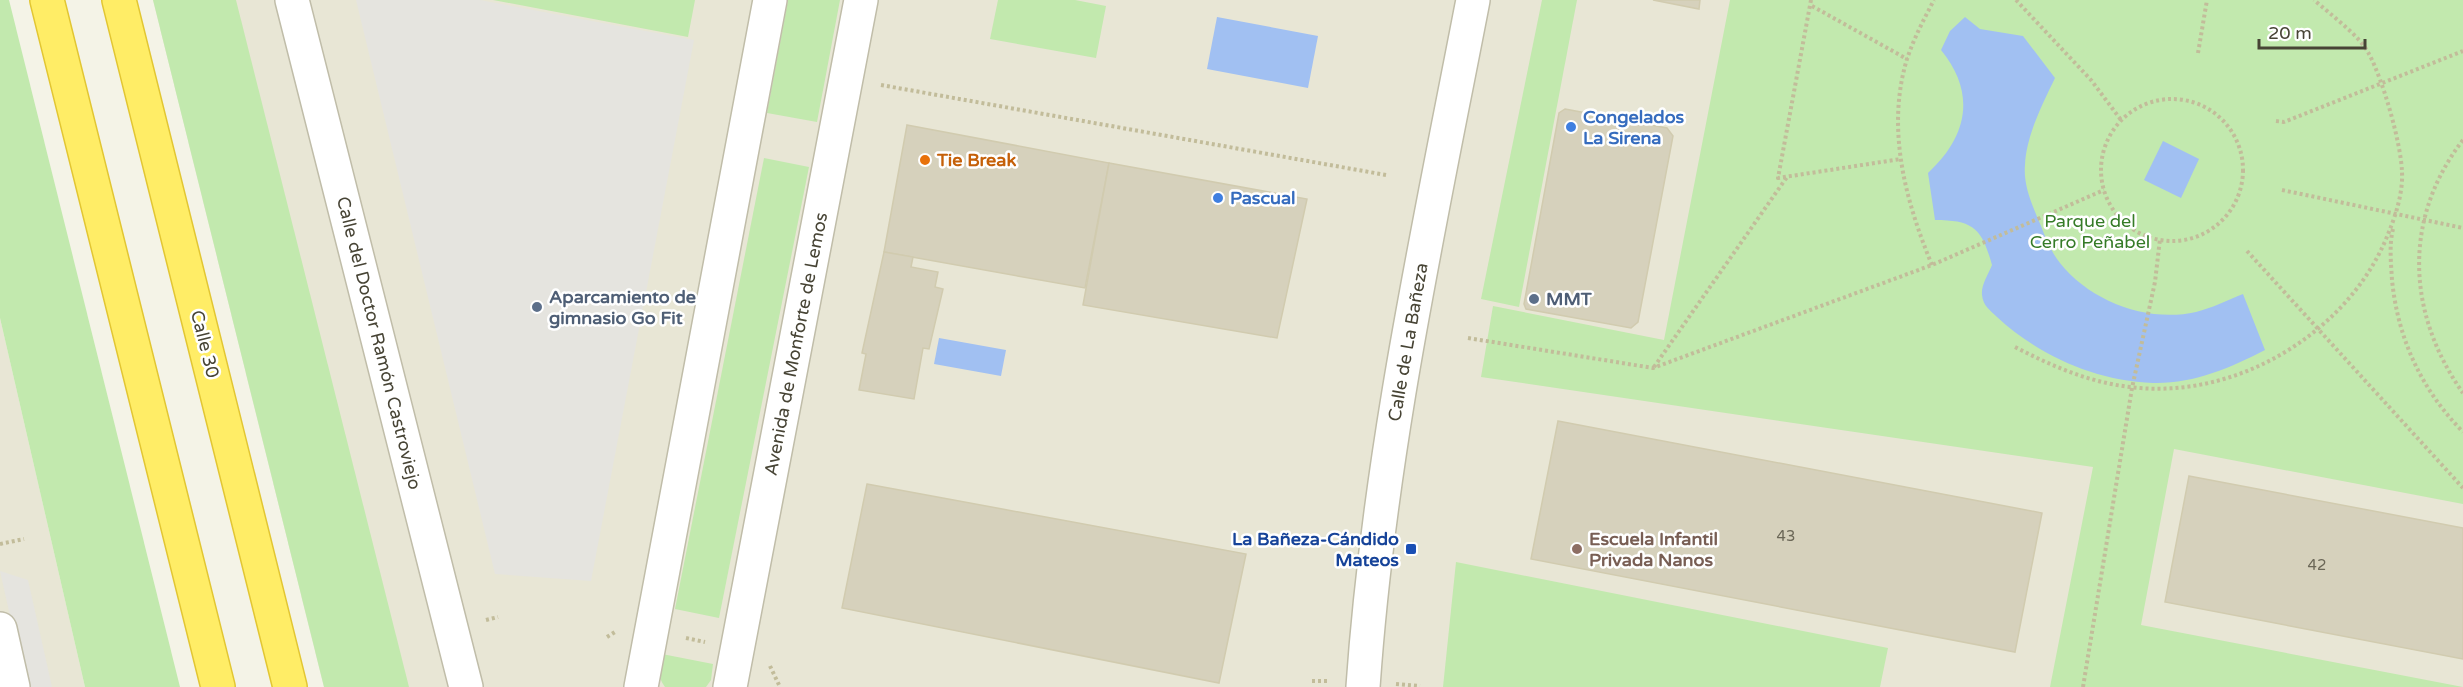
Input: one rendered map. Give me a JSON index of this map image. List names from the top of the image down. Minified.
{"streets":{"highway":["Calle 30"],"street":["Calle de La Bañeza","Calle del Doctor Ramón Castroviejo","Avenida de Monforte de Lemos"]},"parks":["Parque del Cerro Peñabel"],"places":{"other":["Congelados La Sirena","Tie Break","Pascual","MMT","Aparcamiento de gimnasio Go Fit","Escuela Infantil Privada Nanos"],"transit":["La Bañeza-Cándido Mateos"]},"house_numbers":["43","42"],"scale_bar":"20 m"}
